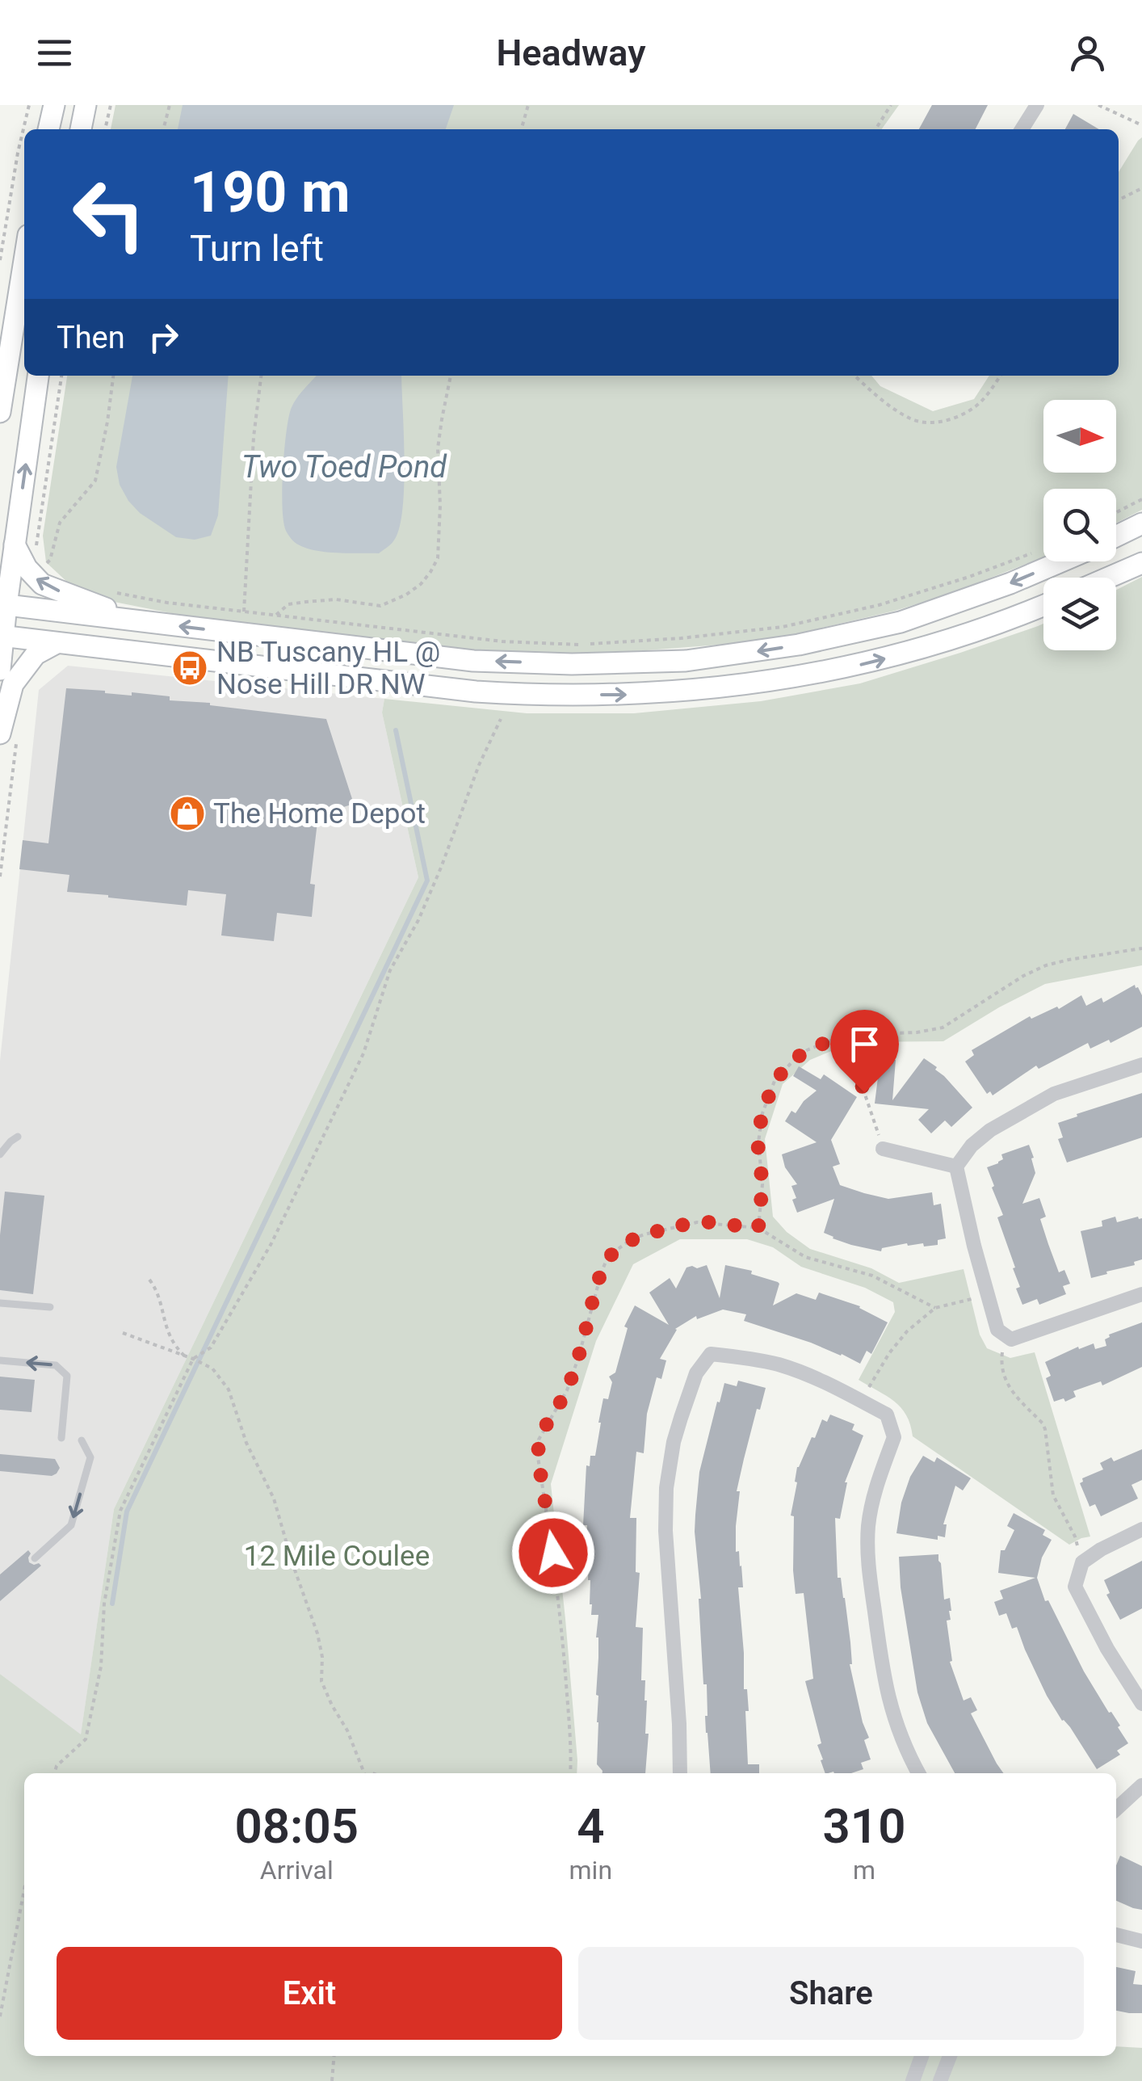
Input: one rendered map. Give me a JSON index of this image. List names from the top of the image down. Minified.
{"water":["Two Toed Pond"],"parks":["12 Mile Coulee"],"places":{"bus stop":["NB Tuscany HL @ Nose Hill DR NW"],"shop":["The Home Depot"]},"north":"right","page":{"header":"Headway","turn":["190 m","Turn left"],"then":"Then","eta":["08:05","Arrival","4","min","310","m"],"buttons":["Exit","Share"]}}
